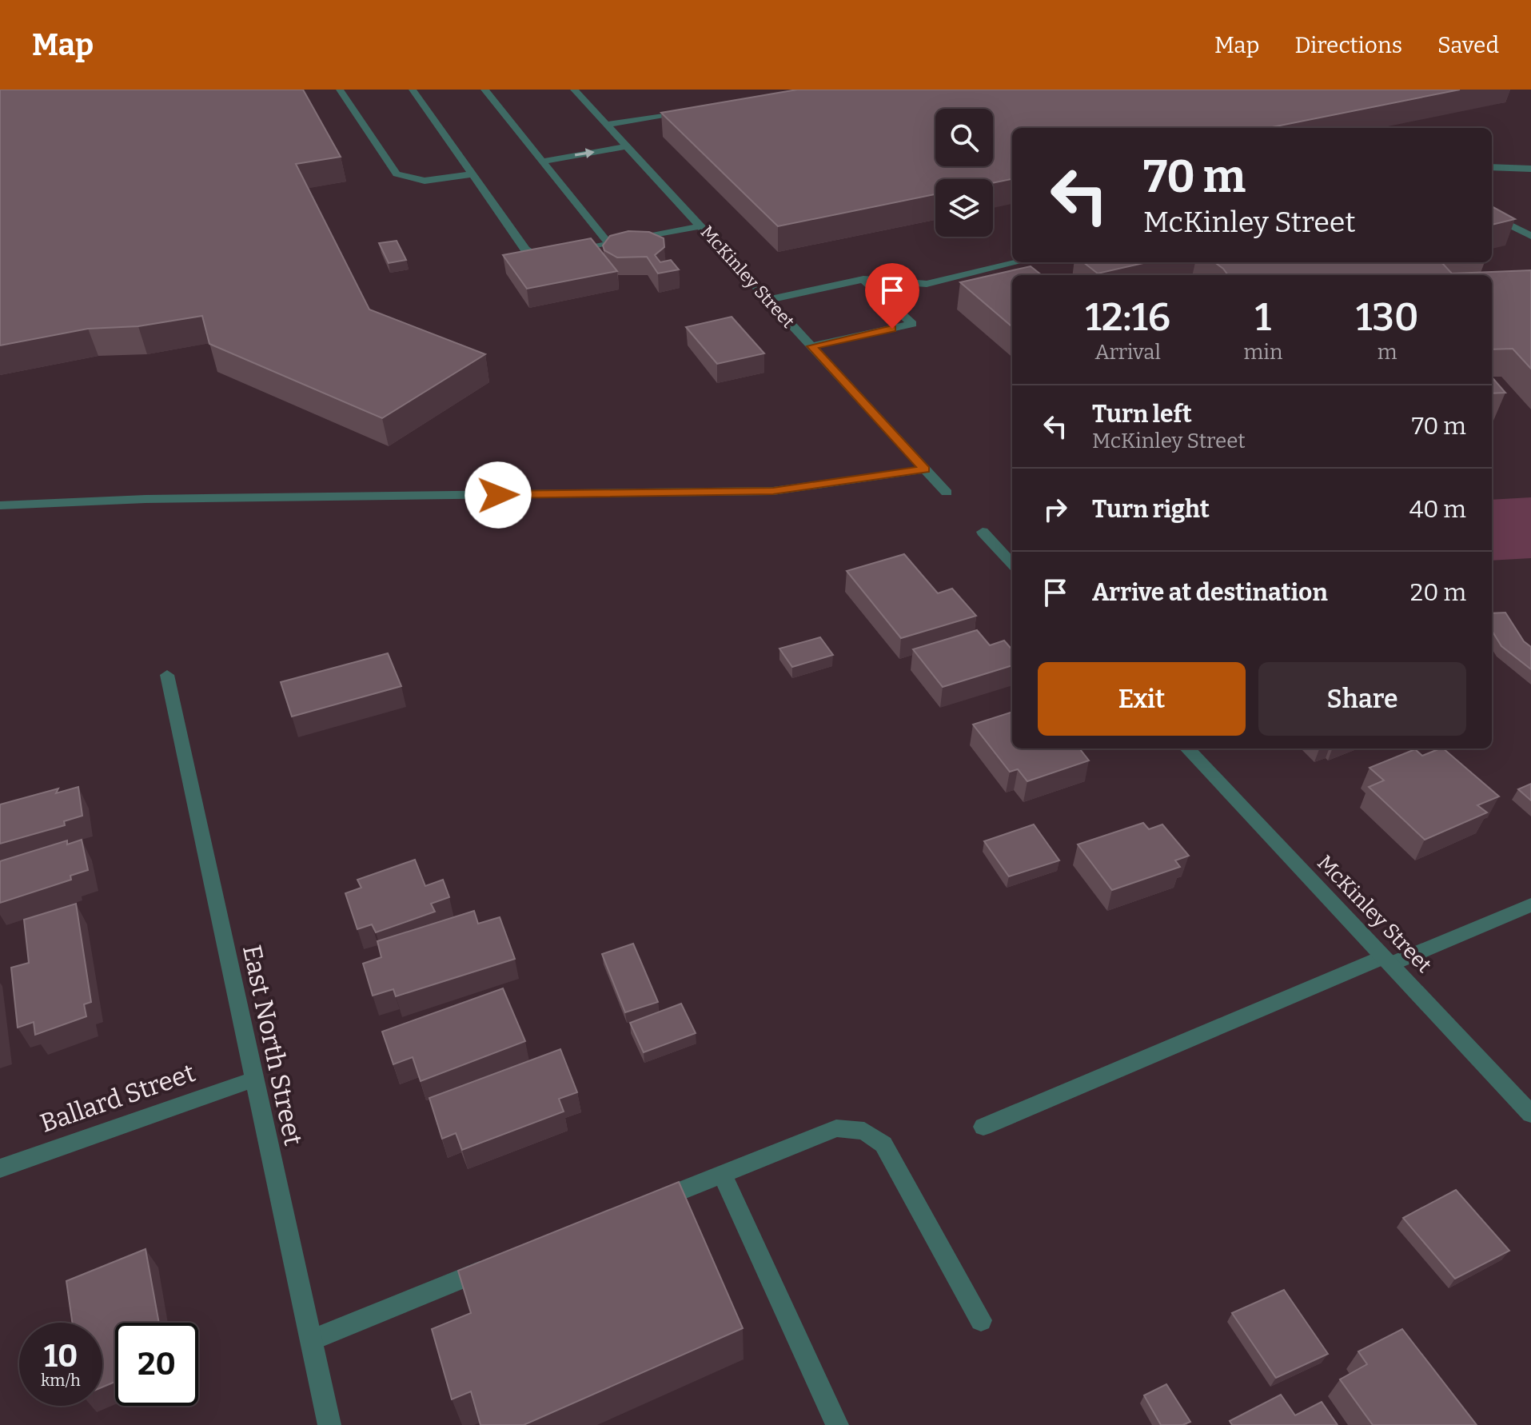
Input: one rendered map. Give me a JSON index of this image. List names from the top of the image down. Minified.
{"streets":{"street":["McKinley Street","East North Street","Ballard Street"]},"crossings":[["East North Street","Ballard Street"]],"page":{"header":"Map","nav":["Map","Directions","Saved"],"turn":["70 m","McKinley Street"],"eta":["12:16","Arrival","1","min","130","m"],"list":[{"name":"Turn left","note":"McKinley Street","value":"70 m"},{"name":"Turn right","value":"40 m"},{"name":"Arrive at destination","value":"20 m"}],"buttons":["Exit","Share"],"speed":"10 km/h","limit":"20"}}
